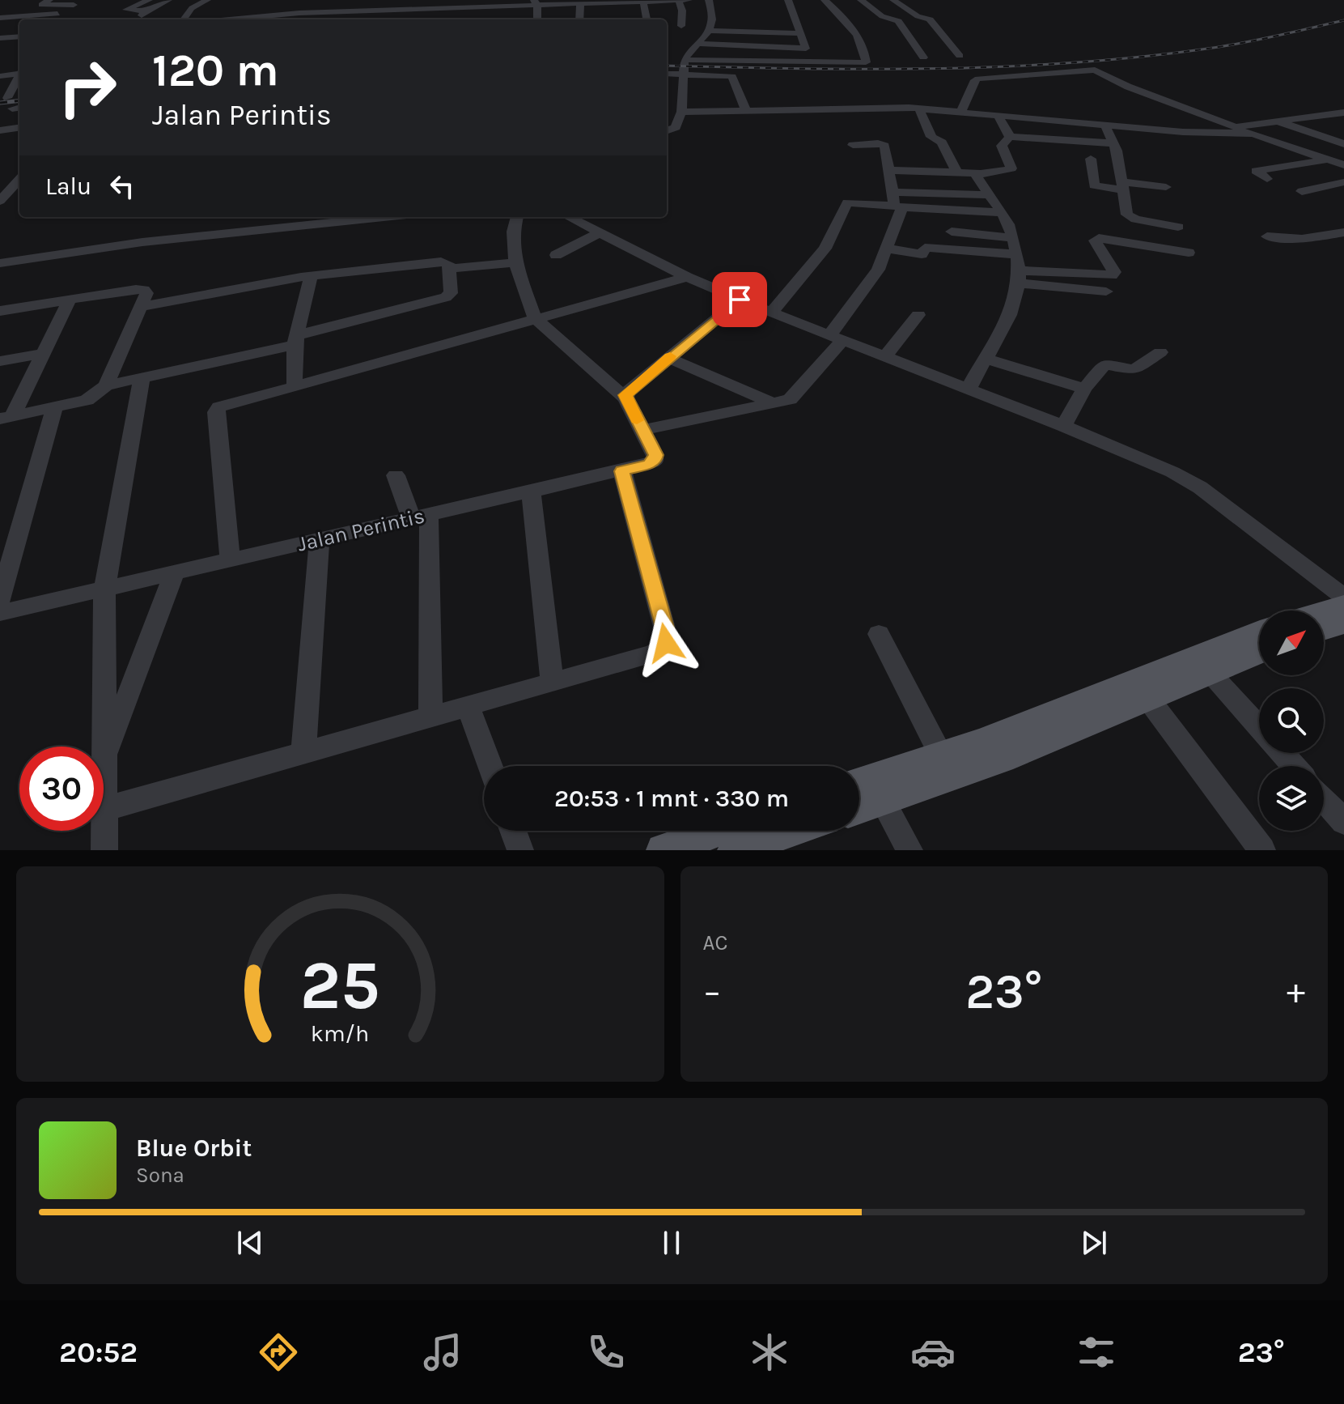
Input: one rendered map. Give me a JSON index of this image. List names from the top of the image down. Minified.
{"streets":{"street":["Jalan Perintis"]},"north":"top right","page":{"turn":["120 m","Jalan Perintis"],"then":"Lalu","limit":"30","trip":"20:53 · 1 mnt · 330 m","tile":"AC","heat":["−","23°","+"],"song":["Blue Orbit","Sona"],"tabs":["20:52","23°"],"gauge":["25","km/h"]}}
